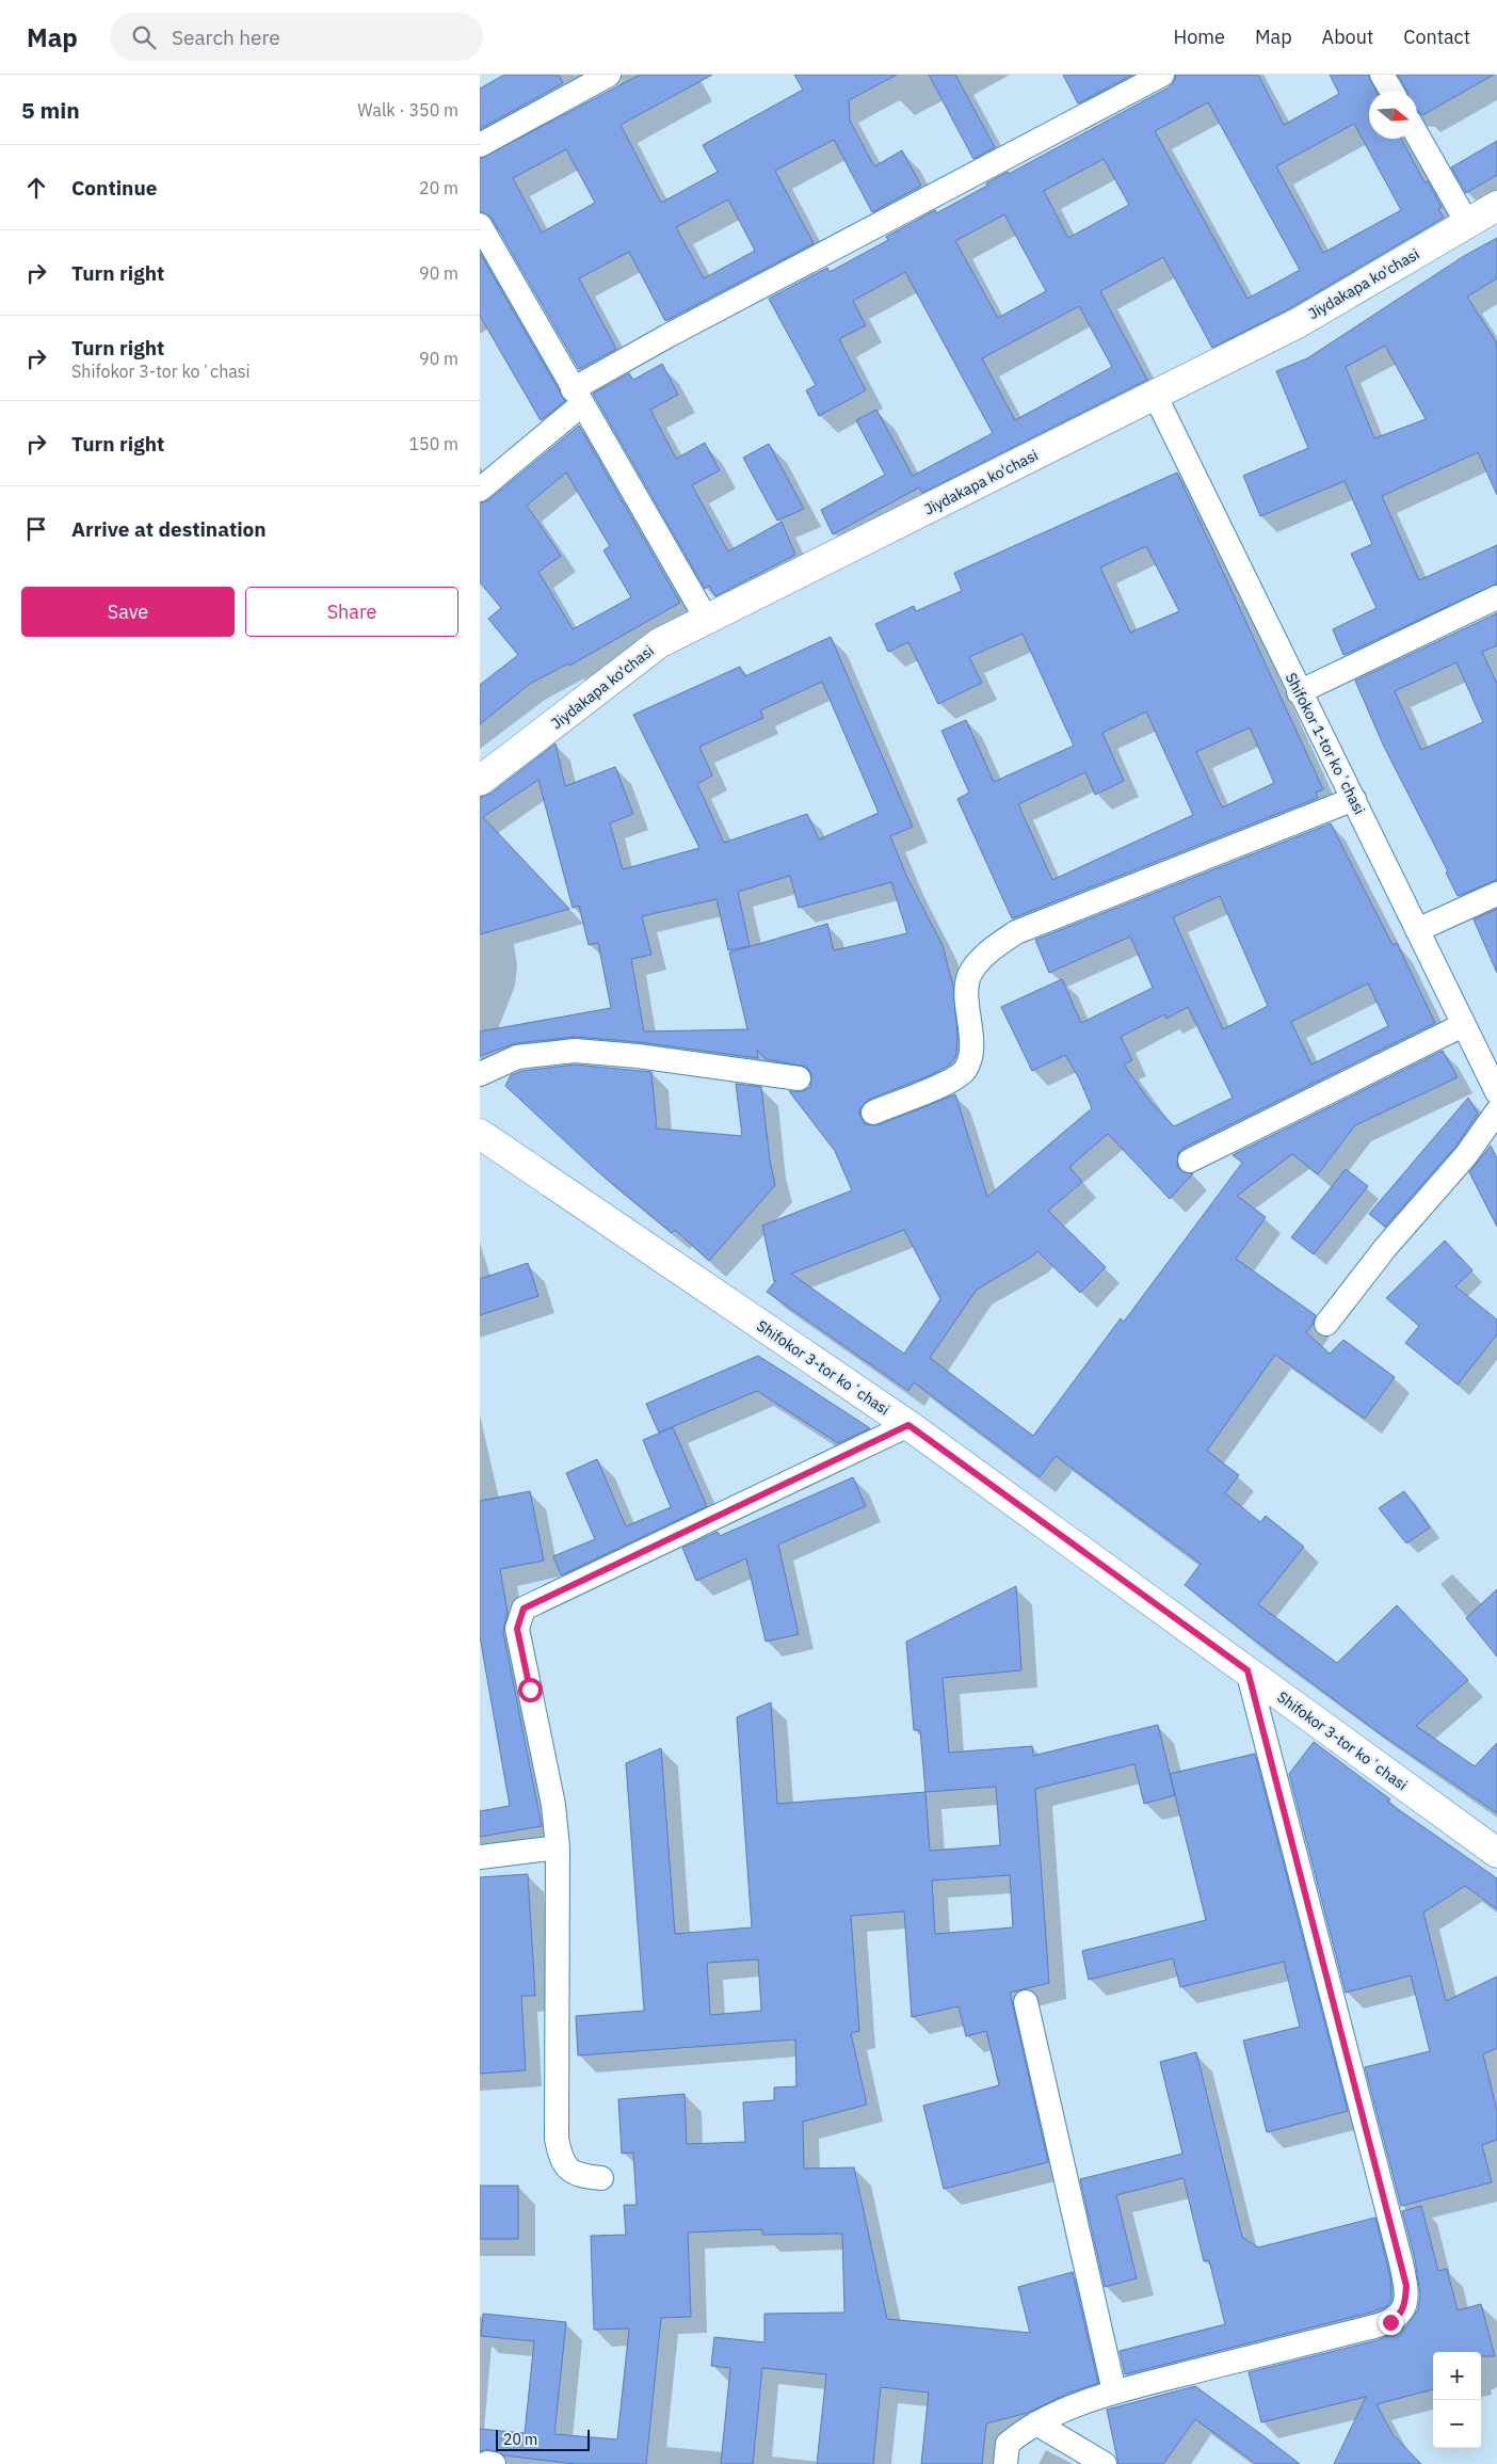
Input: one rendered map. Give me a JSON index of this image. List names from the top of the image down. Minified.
{"streets":{"street":["Jiydakapa ko'chasi","Shifokor 1-tor koʼchasi","Shifokor 3-tor koʼchasi"]},"crossings":[["Jiydakapa ko'chasi","Shifokor 1-tor koʼchasi"]],"scale_bar":"20 m","north":"right","page":{"header":"Map","search":"Search here","nav":["Home","Map","About","Contact"],"heading":["5 min","Walk · 350 m"],"list":[["Continue","20 m"],["Turn right","90 m"],["Turn right","Shifokor 3-tor koʼchasi","90 m"],["Turn right","150 m"],"Arrive at destination"],"buttons":["Save","Share"],"map_buttons":["+","−"],"scale":"20 m"}}
